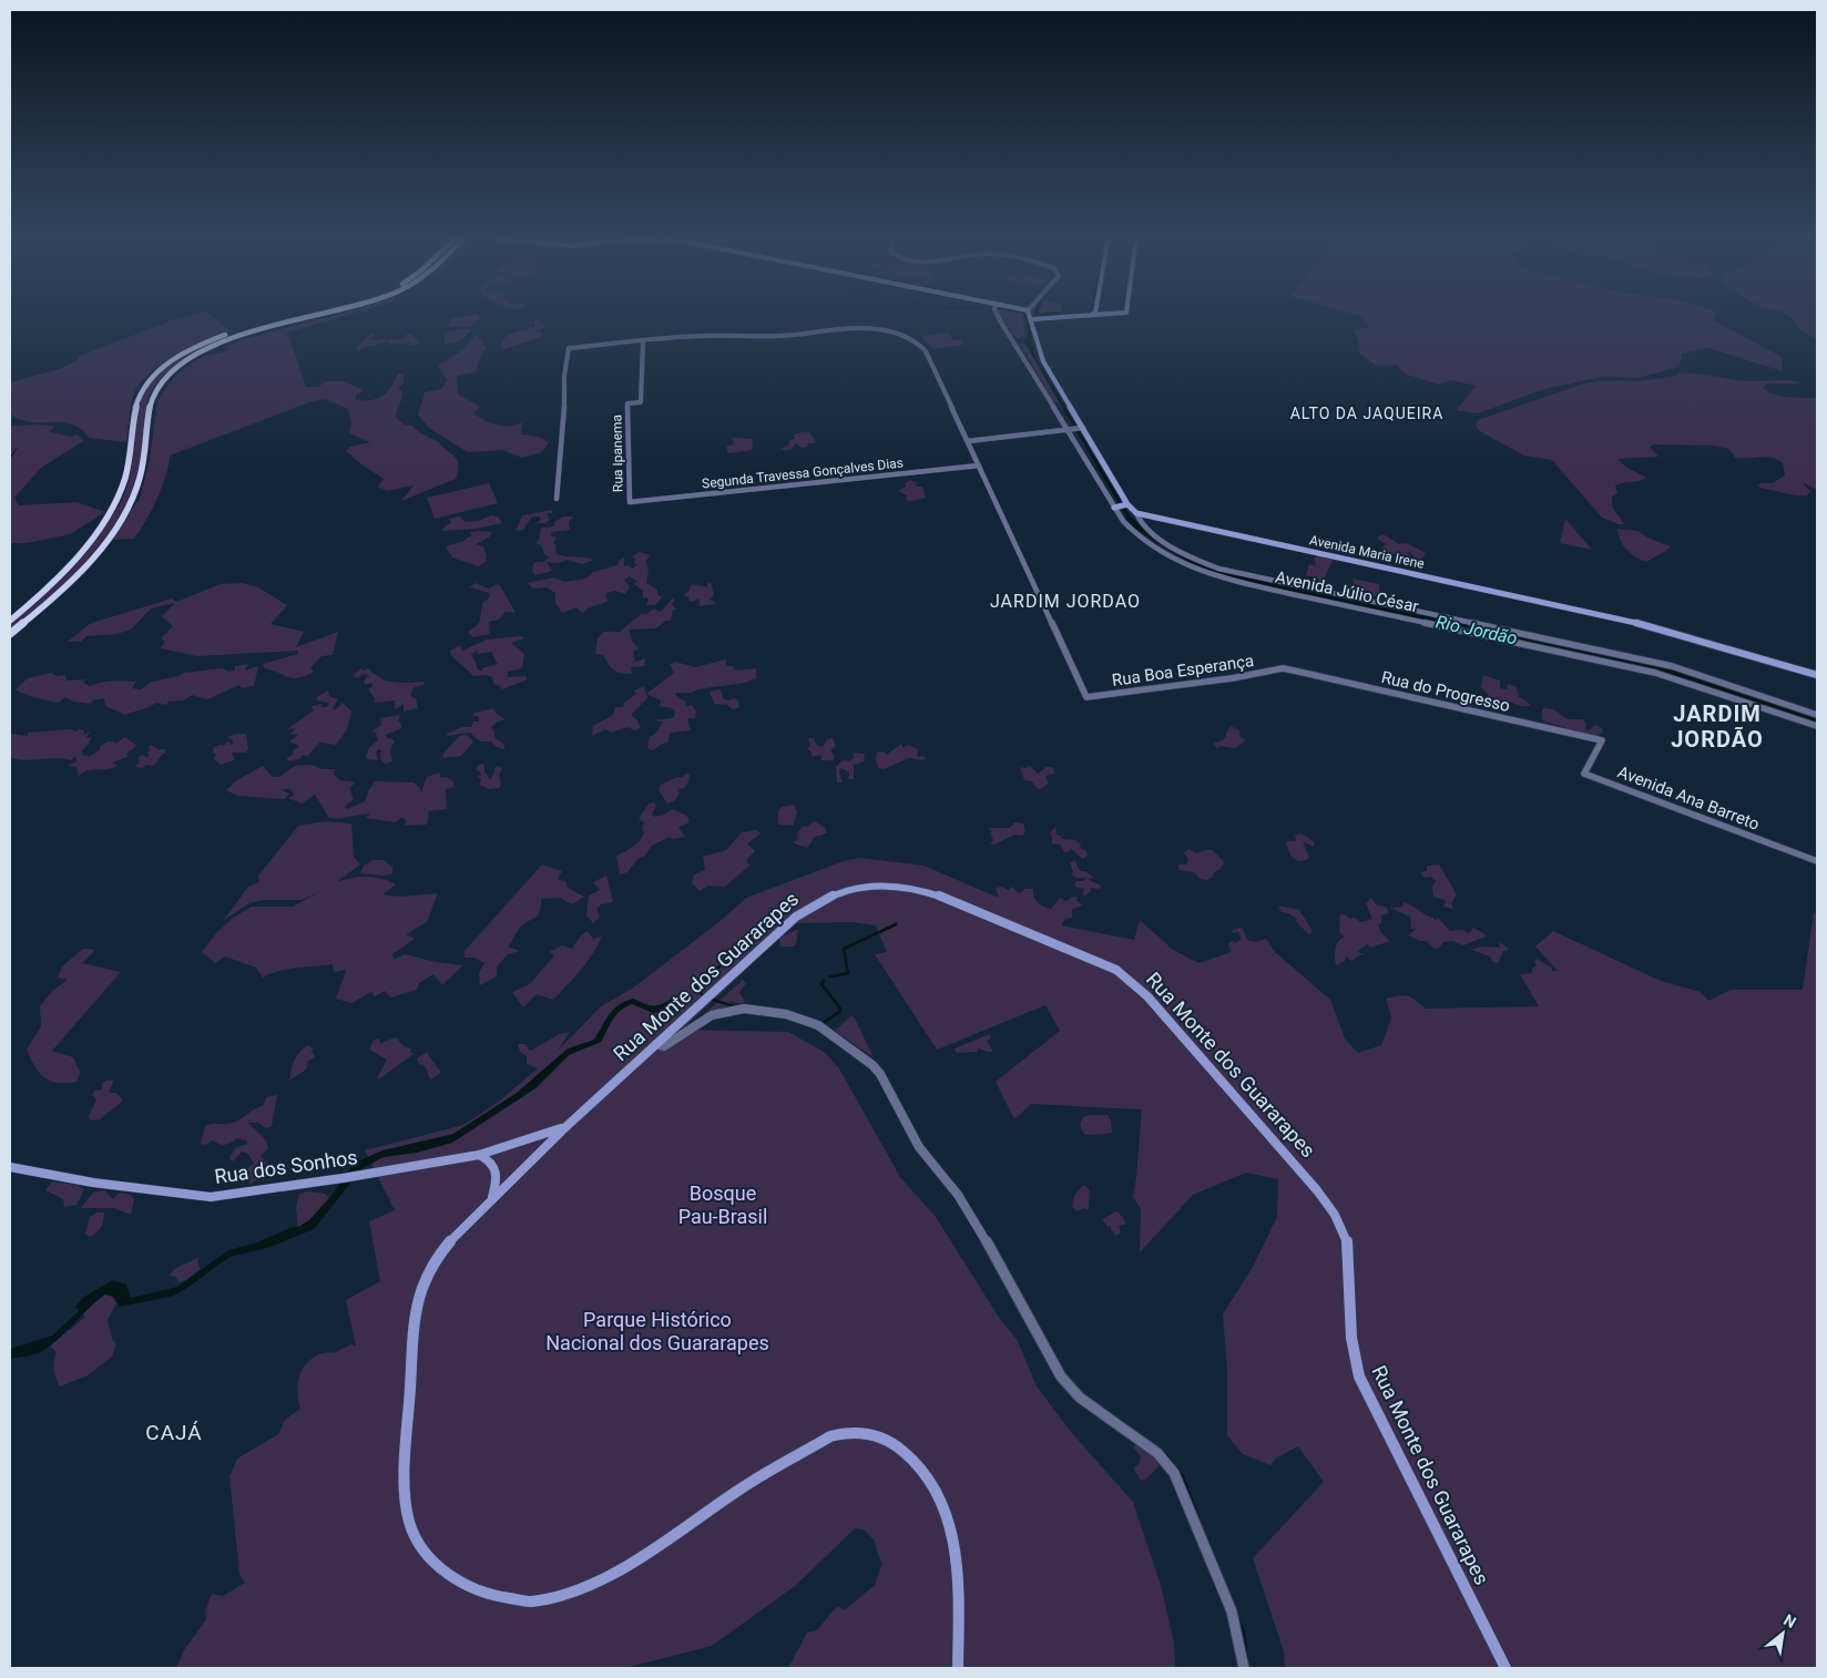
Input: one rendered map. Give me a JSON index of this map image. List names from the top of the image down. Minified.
{"streets":{"main road":["Avenida Maria Irene","Rua Monte dos Guararapes","Rua dos Sonhos"],"street":["Rua Ipanema","Segunda Travessa Gonçalves Dias","Avenida Júlio César","Rua Boa Esperança","Rua do Progresso","Avenida Ana Barreto"]},"crossings":[["Rua Ipanema","Segunda Travessa Gonçalves Dias"],["Segunda Travessa Gonçalves Dias","Rua Boa Esperança"],["Avenida Maria Irene","Avenida Júlio César"],["Rua Boa Esperança","Rua do Progresso"],["Rua do Progresso","Avenida Ana Barreto"],["Rua Monte dos Guararapes","Rua dos Sonhos"]],"districts":["ALTO DA JAQUEIRA","JARDIM JORDAO","JARDIM JORDÃO","CAJÁ"],"water":["Rio Jordão"],"parks":["Bosque Pau-Brasil","Parque Histórico Nacional dos Guararapes"],"north":"top right"}
